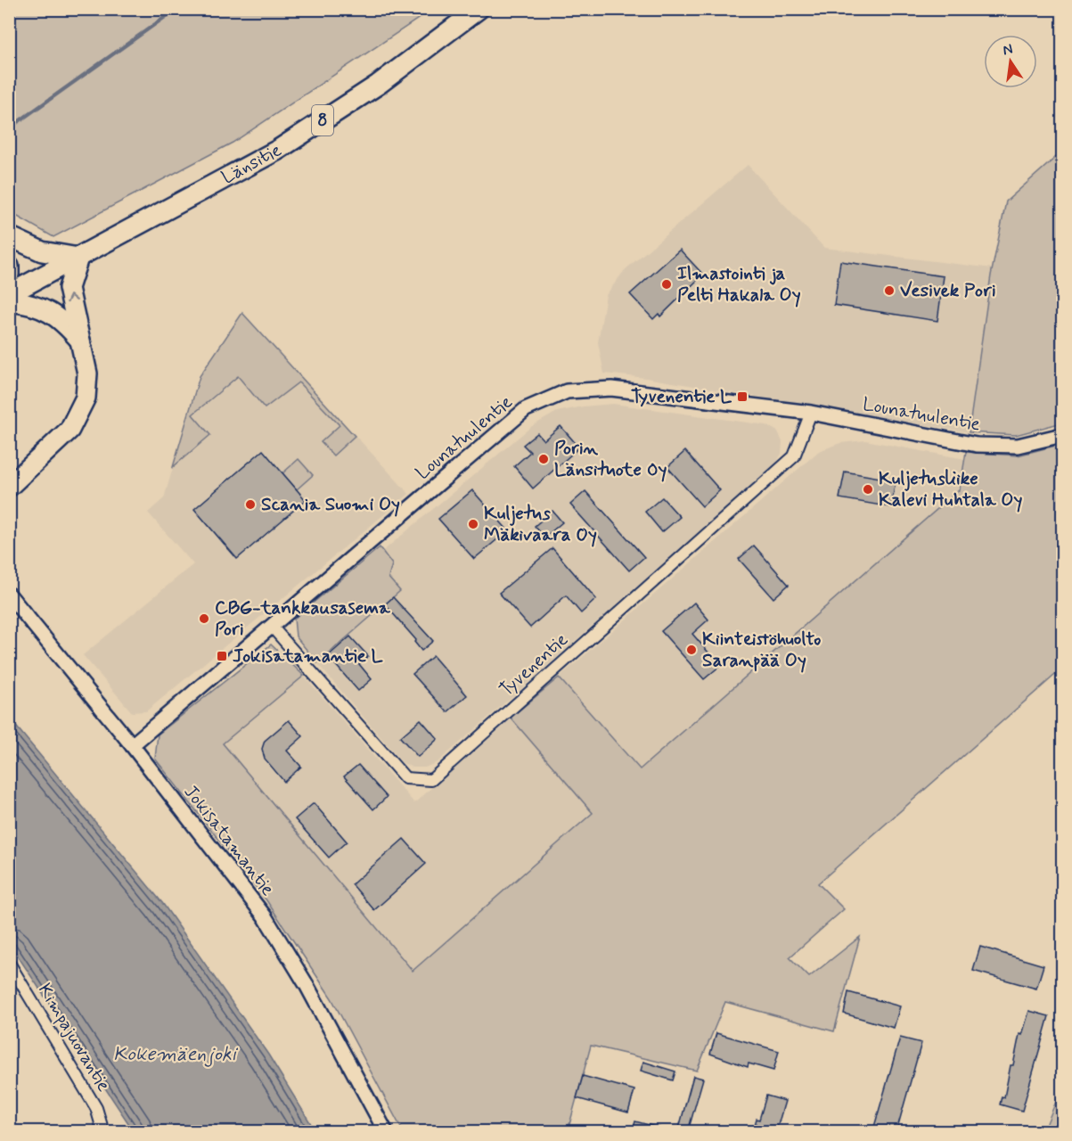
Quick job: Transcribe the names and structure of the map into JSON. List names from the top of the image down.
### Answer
{
  "streets": {
    "highway": ["8", "Länsitie"],
    "street": [
      "Lounatuulentie",
      "Tyvenentie",
      "Jokisatamantie",
      "Kimpajuovantie"
    ]
  },
  "crossings": [
    ["Lounatuulentie", "Tyvenentie"],
    ["Lounatuulentie", "Jokisatamantie"]
  ],
  "water": ["Kokemäenjoki"],
  "places": {
    "other": [
      "Ilmastointi ja Pelti Hakala Oy",
      "Vesivek Pori",
      "Porin Länsituote Oy",
      "Kuljetusliike Kalevi Huhtala Oy",
      "Scania Suomi Oy",
      "Kuljetus Mäkivaara Oy",
      "CBG-tankkausasema Pori",
      "Kiinteistöhuolto Saranpää Oy"
    ],
    "transit": ["Tyvenentie L", "Jokisatamantie L"]
  },
  "north": "top"
}
